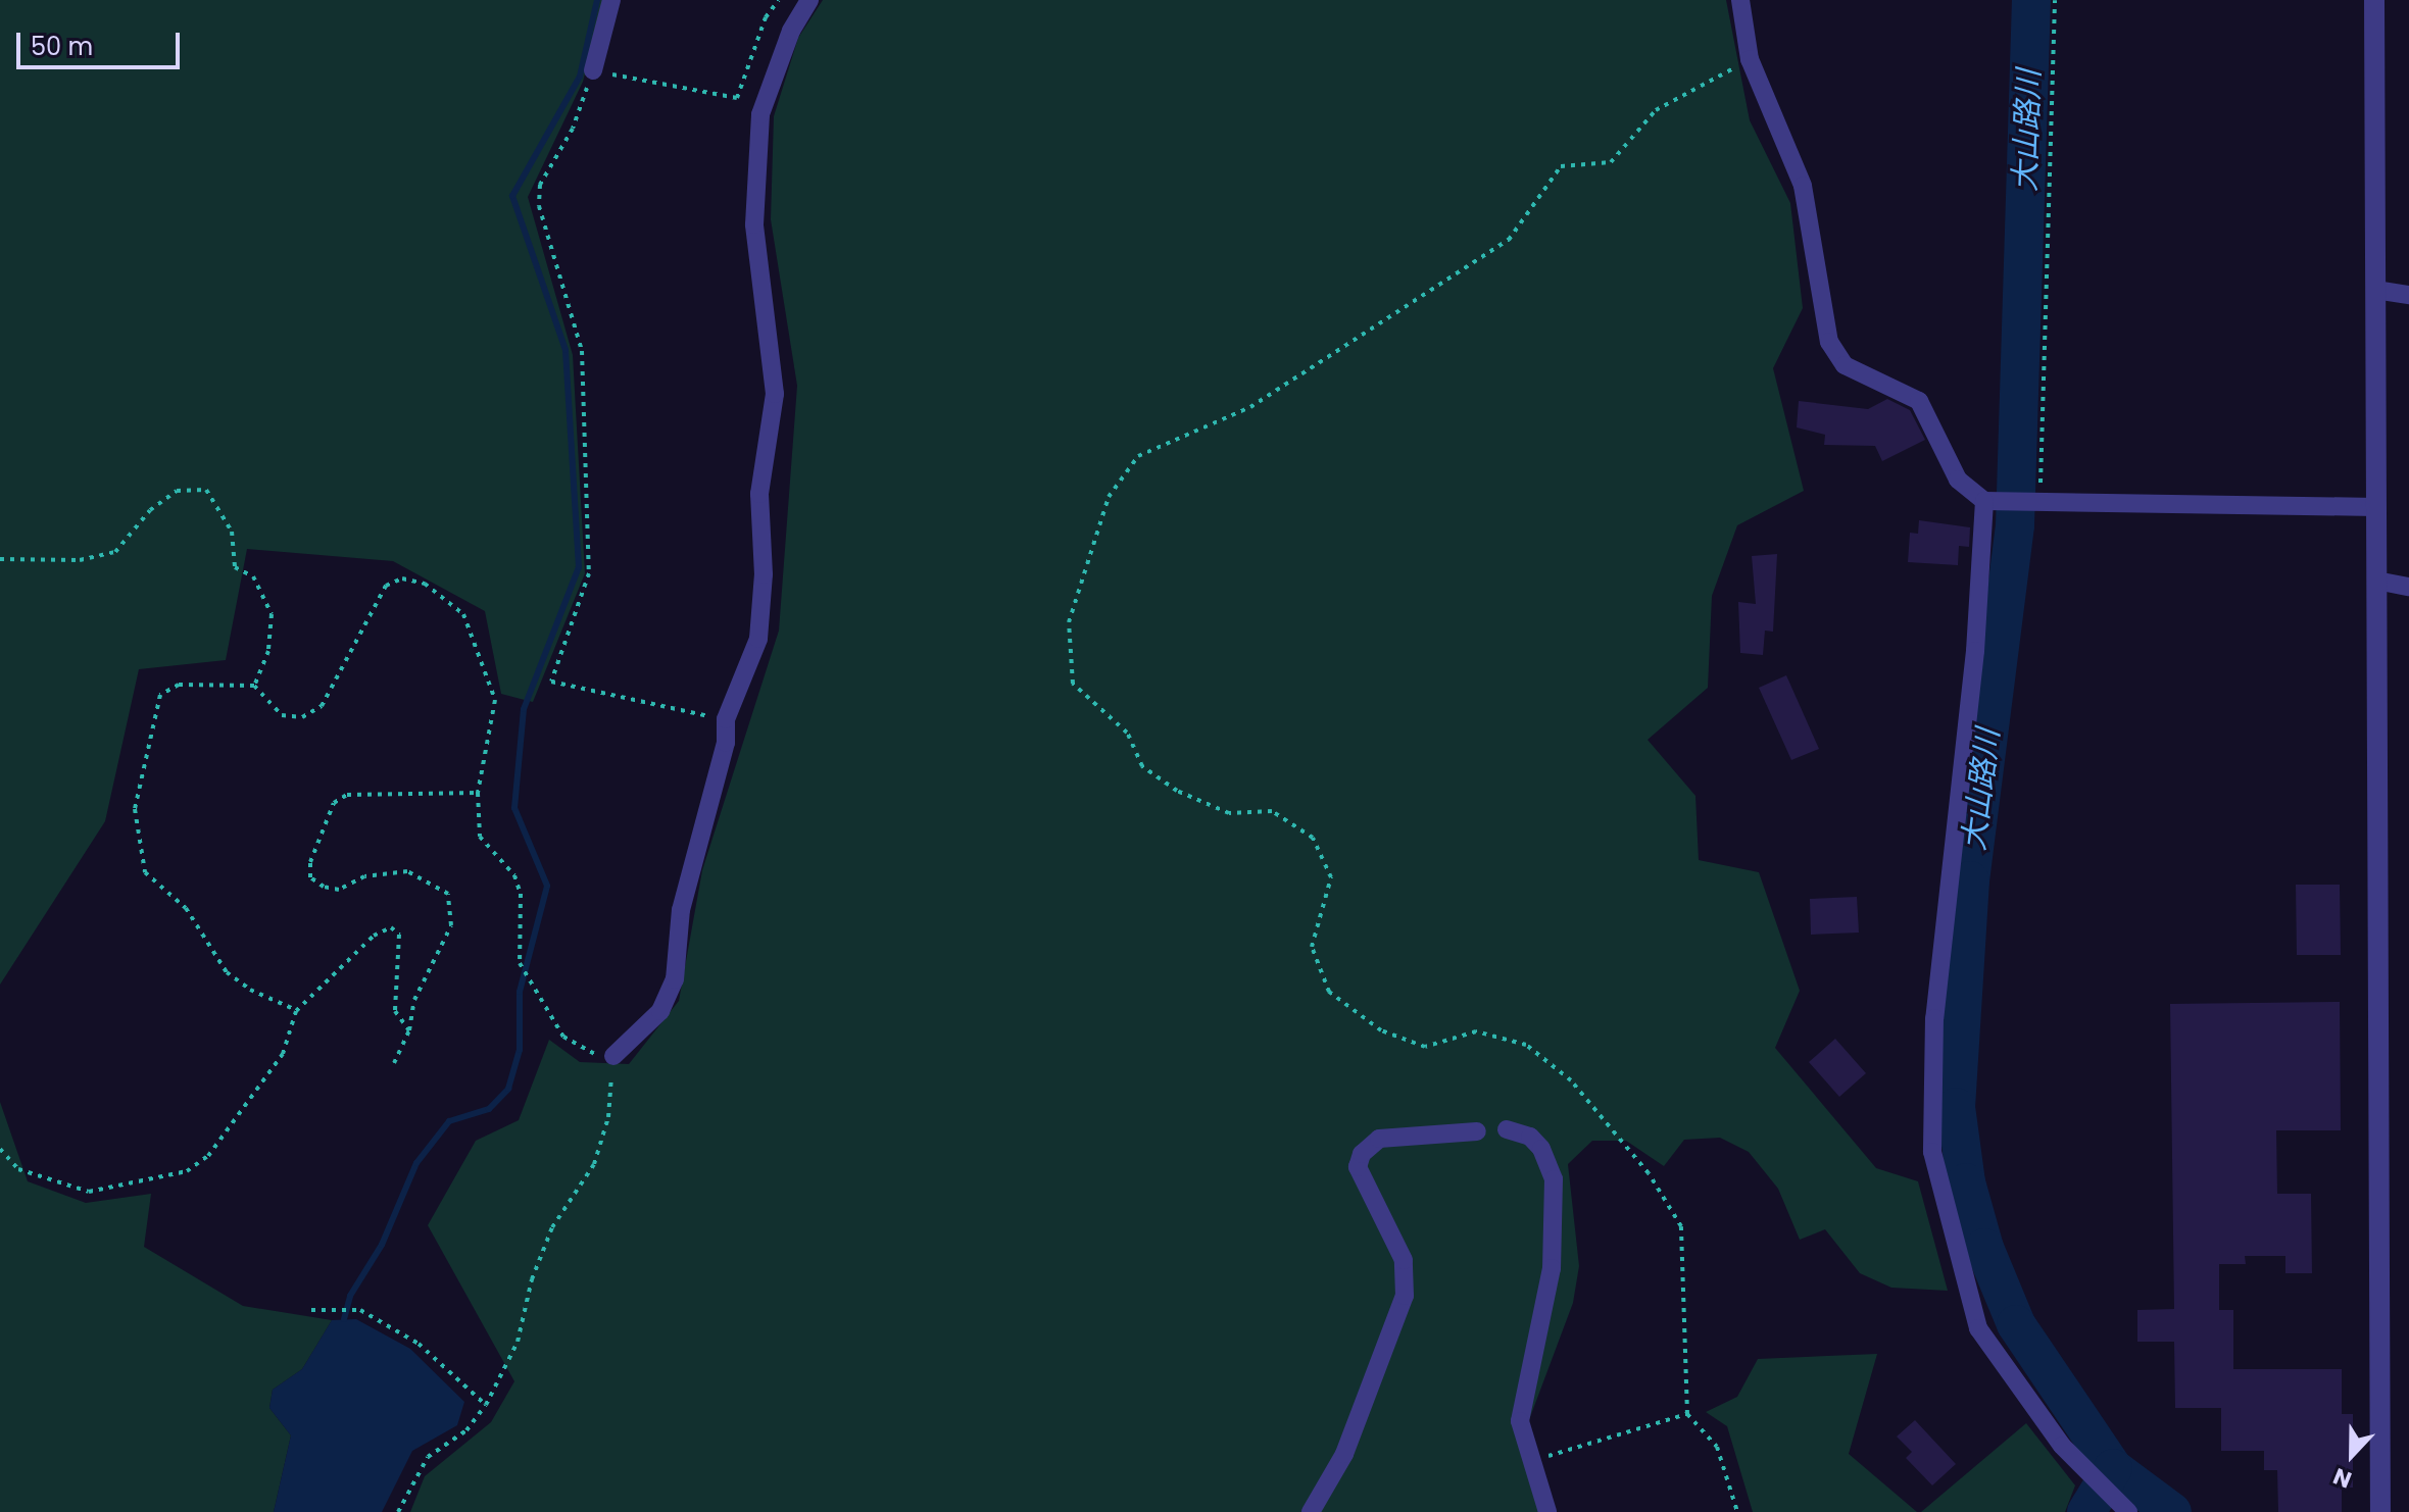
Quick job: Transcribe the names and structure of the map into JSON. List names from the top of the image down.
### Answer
{
  "water": ["大山路川"],
  "scale_bar": "50 m",
  "north": "bottom"
}
